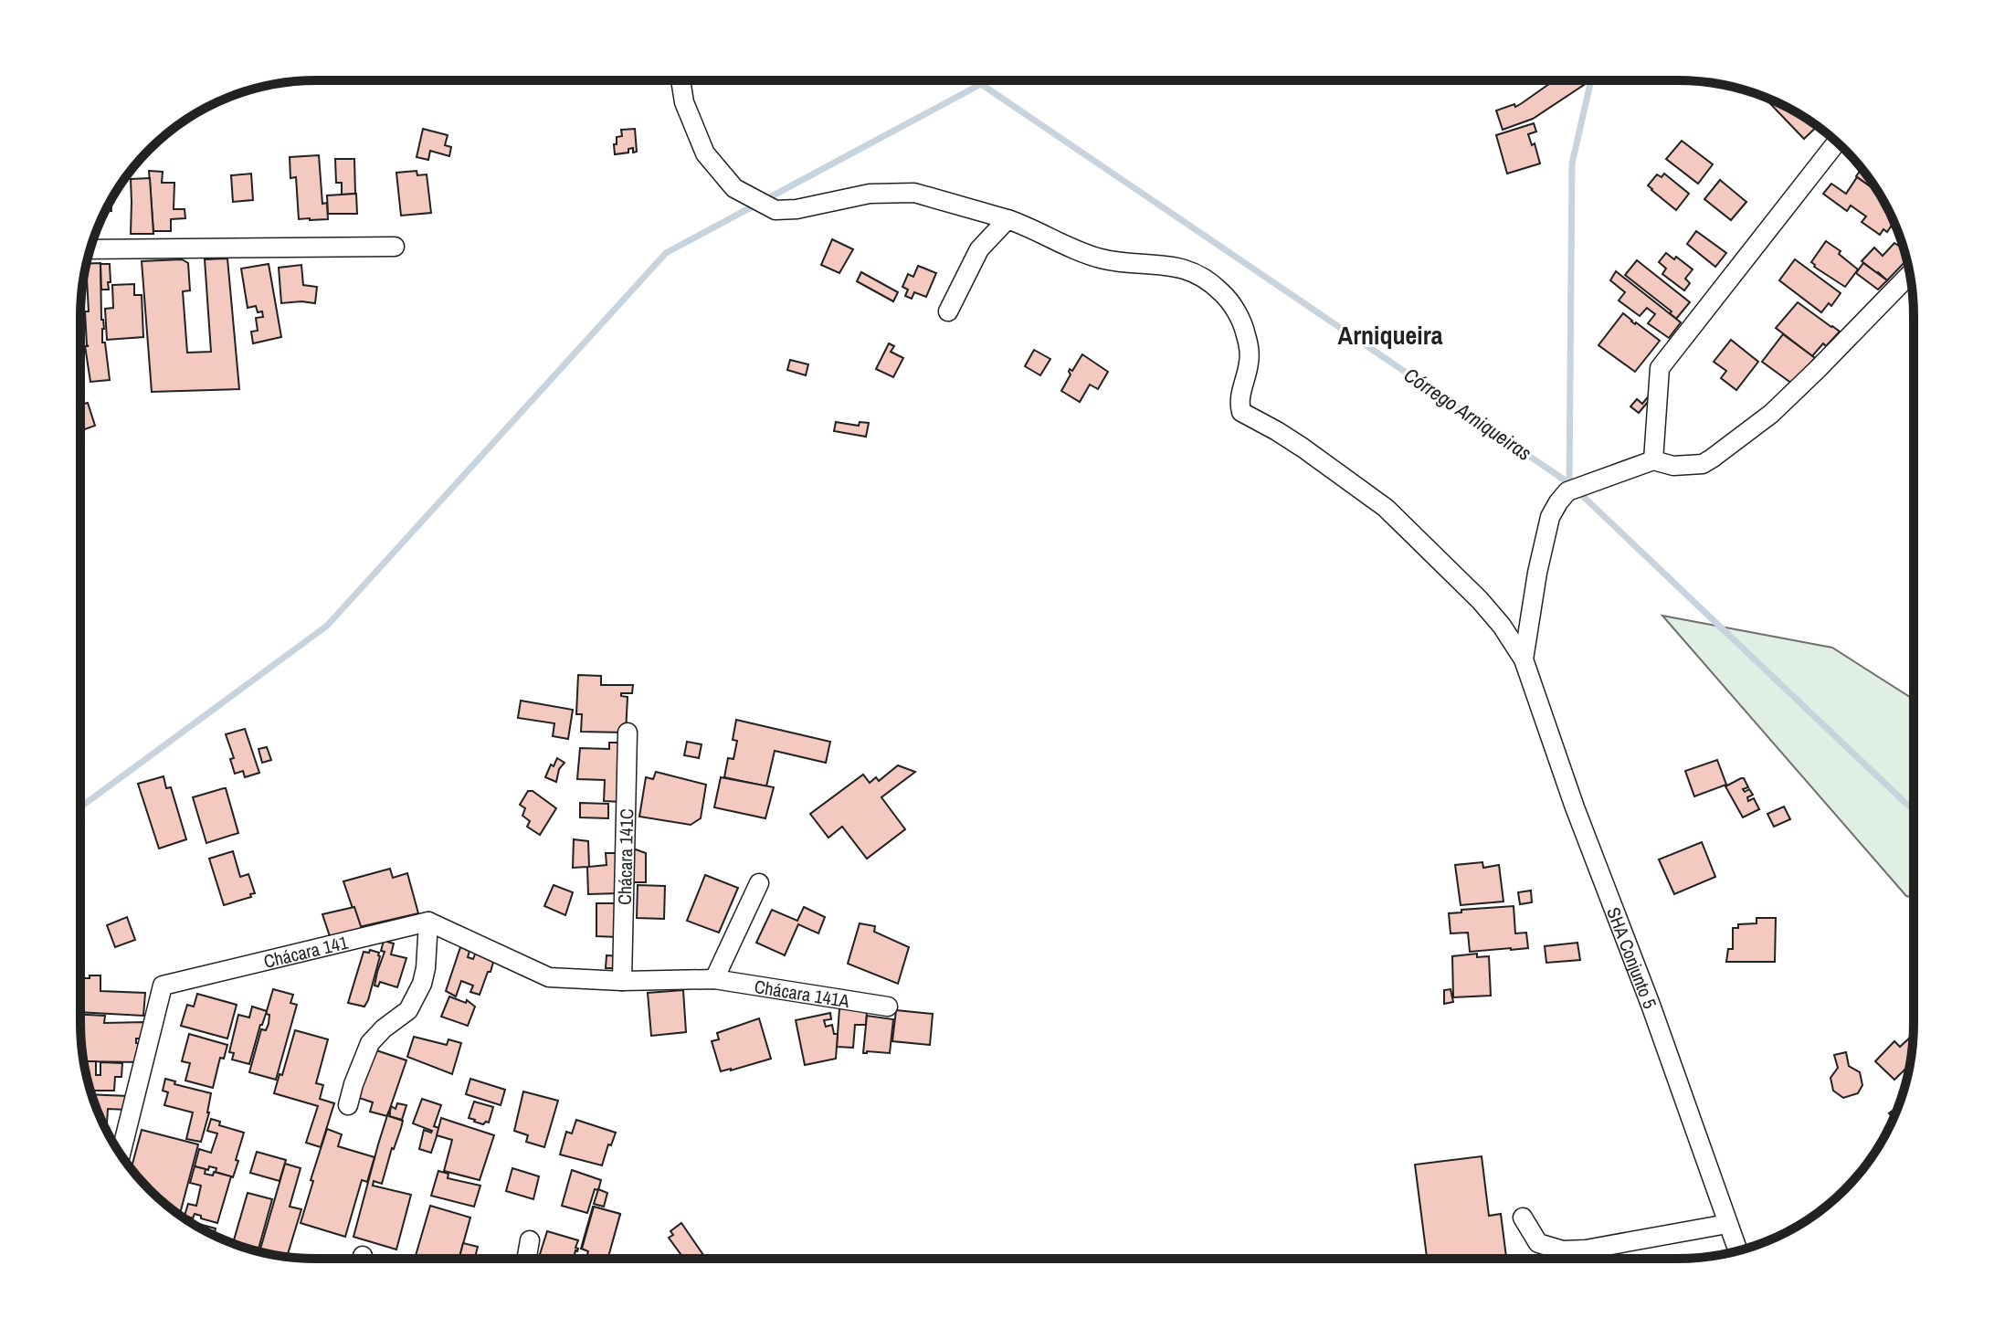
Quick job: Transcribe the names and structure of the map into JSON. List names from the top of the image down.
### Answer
{
  "streets": {
    "street": [
      "Chácara 141C",
      "Chácara 141",
      "SHA Conjunto 5",
      "Chácara 141A"
    ]
  },
  "crossings": [
    ["Chácara 141C", "Chácara 141A"]
  ],
  "districts": ["Arniqueira"],
  "water": ["Córrego Arniqueiras"]
}
